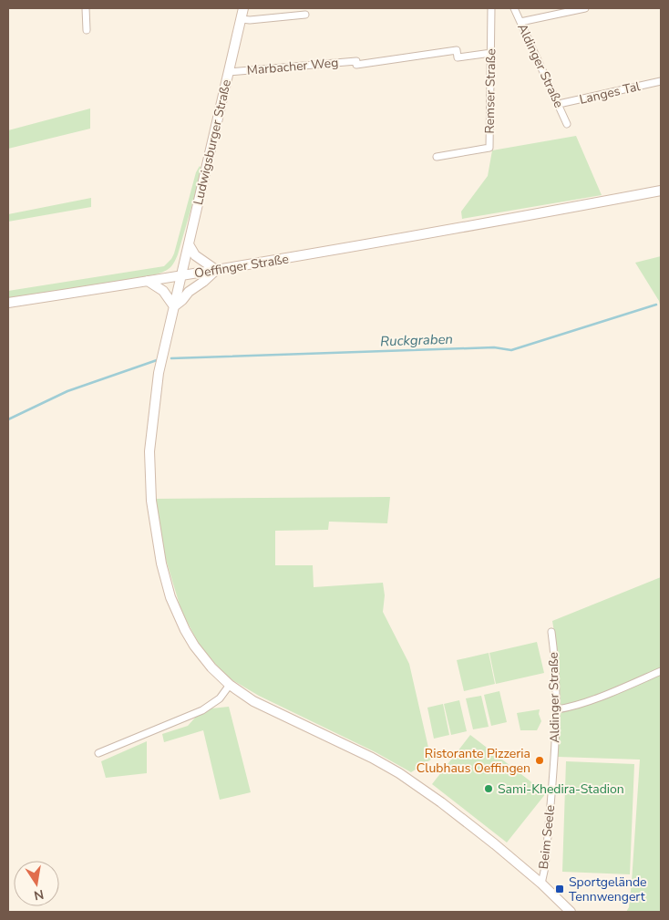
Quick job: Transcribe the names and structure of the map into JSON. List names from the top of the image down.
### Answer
{
  "streets": {
    "main road": ["Ludwigsburger Straße", "Oeffinger Straße"],
    "street": [
      "Aldinger Straße",
      "Marbacher Weg",
      "Remser Straße",
      "Langes Tal",
      "Beim Seele"
    ]
  },
  "crossings": [
    ["Aldinger Straße", "Langes Tal"],
    ["Aldinger Straße", "Beim Seele"],
    ["Marbacher Weg", "Remser Straße"],
    ["Marbacher Weg", "Ludwigsburger Straße"],
    ["Ludwigsburger Straße", "Oeffinger Straße"],
    ["Ludwigsburger Straße", "Beim Seele"]
  ],
  "water": ["Ruckgraben"],
  "places": {
    "other": ["Ristorante Pizzeria Clubhaus Oeffingen", "Sami-Khedira-Stadion"],
    "transit": ["Sportgelände Tennwengert"]
  },
  "north": "bottom"
}
